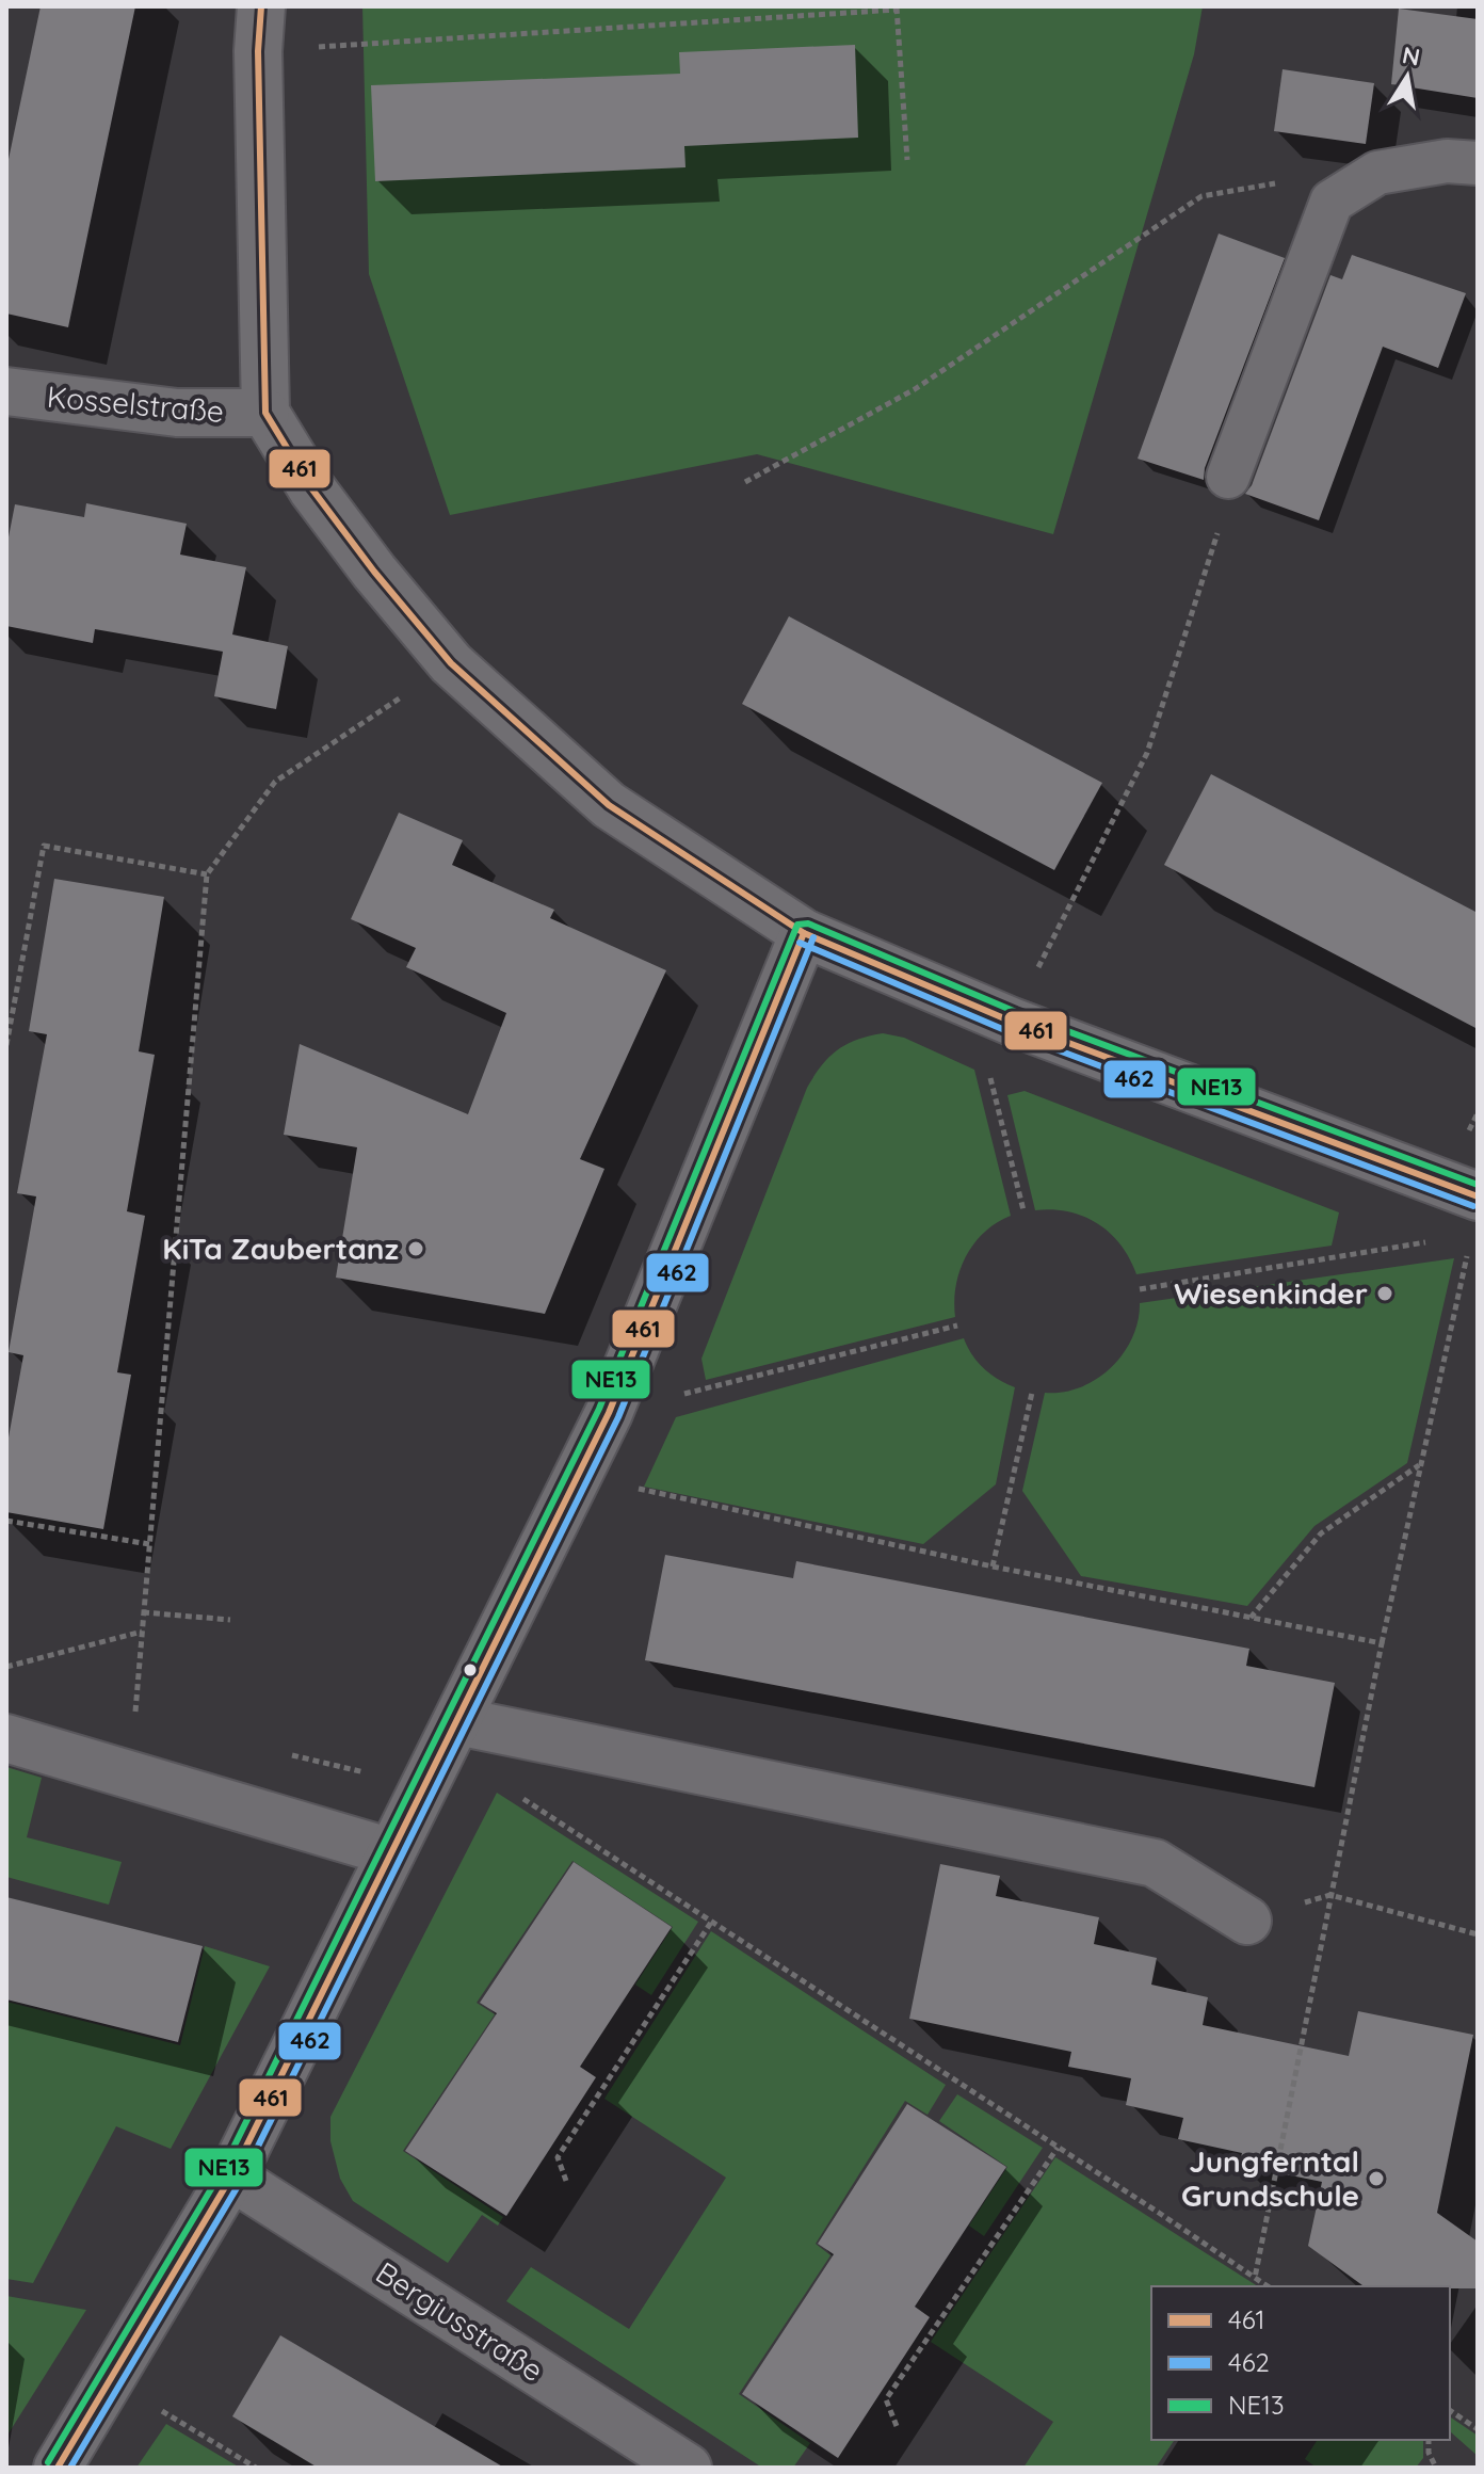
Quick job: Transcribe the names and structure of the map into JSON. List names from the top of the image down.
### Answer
{
  "streets": {
    "street": ["Kosselstraße", "Bergiusstraße"]
  },
  "places": ["KiTa Zaubertanz", "Wiesenkinder", "Jungferntal Grundschule"],
  "lines": ["transit line 461", "transit line NE13", "transit line 462"],
  "legend": ["461", "462", "NE13"],
  "north": "top"
}
